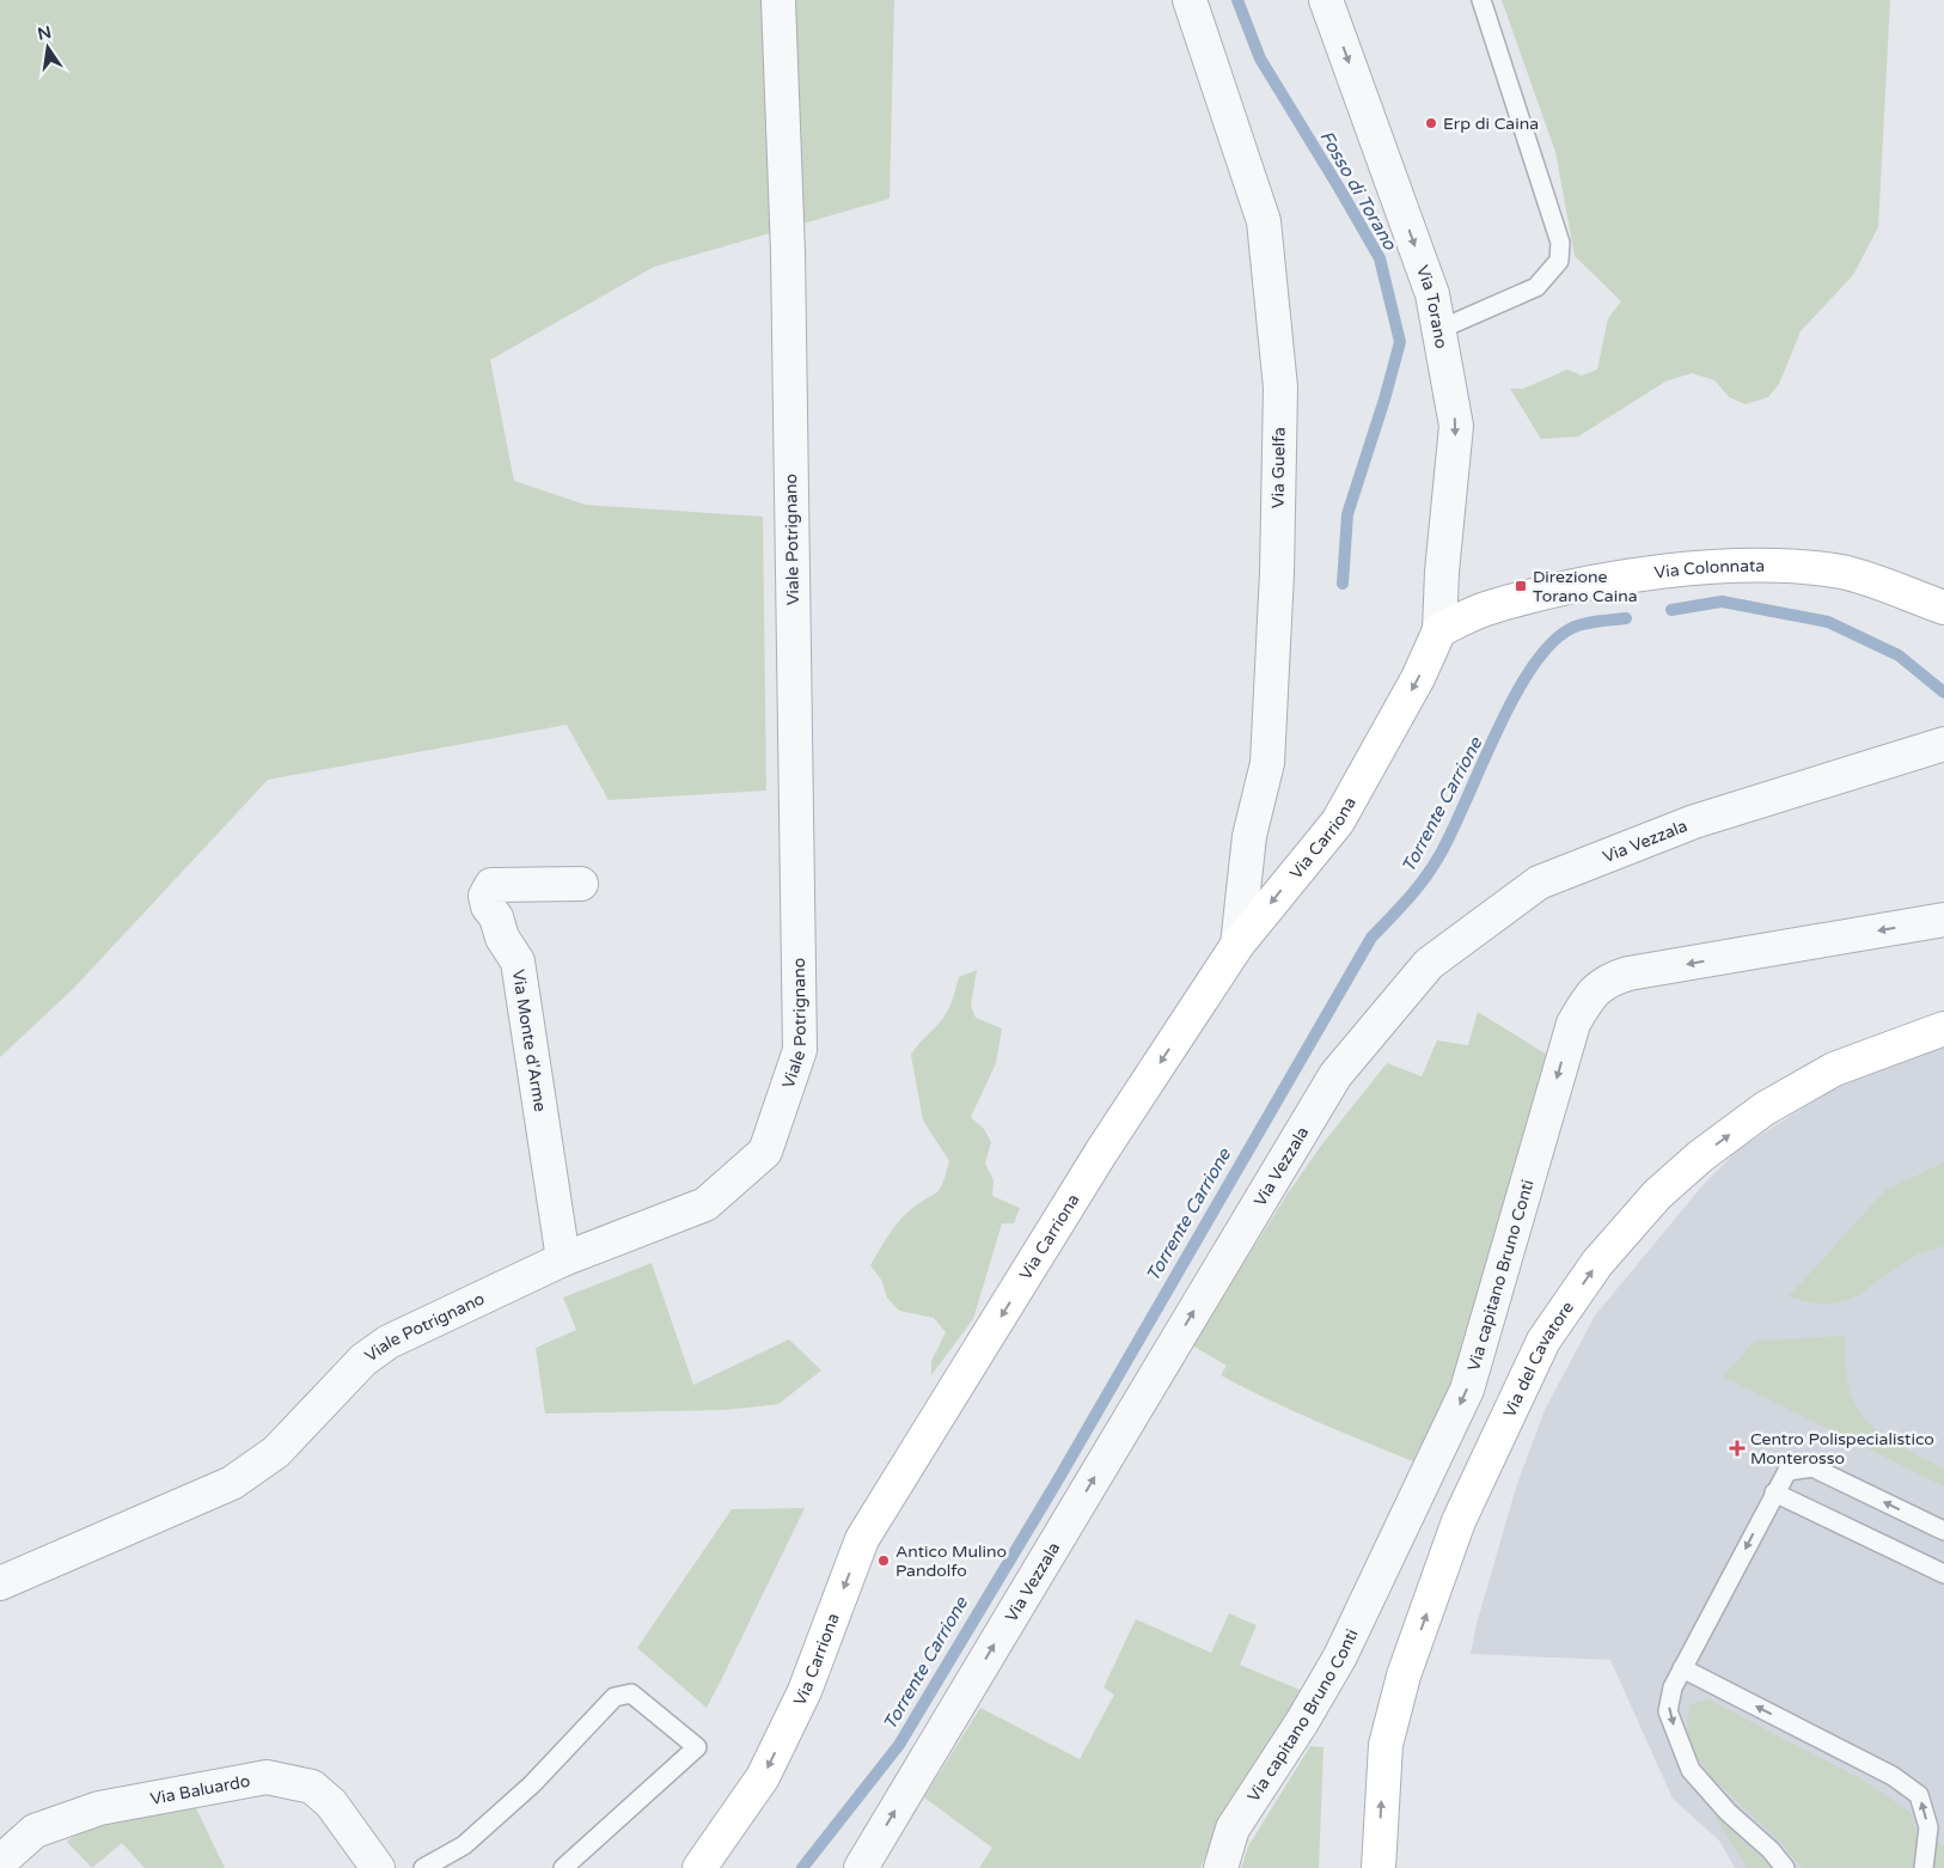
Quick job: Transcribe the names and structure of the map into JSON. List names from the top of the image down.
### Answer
{
  "streets": {
    "main road": ["Via Colonnata", "Via Carriona", "Via del Cavatore"],
    "street": [
      "Via Torano",
      "Via Guelfa",
      "Viale Potrignano",
      "Via Vezzala",
      "Via Monte d'Arme",
      "Via capitano Bruno Conti",
      "Via Baluardo"
    ]
  },
  "crossings": [
    ["Via Torano", "Via Colonnata"],
    ["Via Torano", "Via Carriona"],
    ["Via Guelfa", "Via Carriona"],
    ["Viale Potrignano", "Via Monte d'Arme"],
    ["Via Colonnata", "Via Carriona"]
  ],
  "one_way": [
    "Via Torano",
    "Via Carriona",
    "Via Vezzala",
    "Via capitano Bruno Conti",
    "Via del Cavatore"
  ],
  "water": ["Fosso di Torano", "Torrente Carrione"],
  "places": {
    "other": ["Erp di Caina", "Antico Mulino Pandolfo"],
    "transit": ["Direzione Torano Caina"],
    "health": ["Centro Polispecialistico Monterosso"]
  },
  "north": "top"
}
